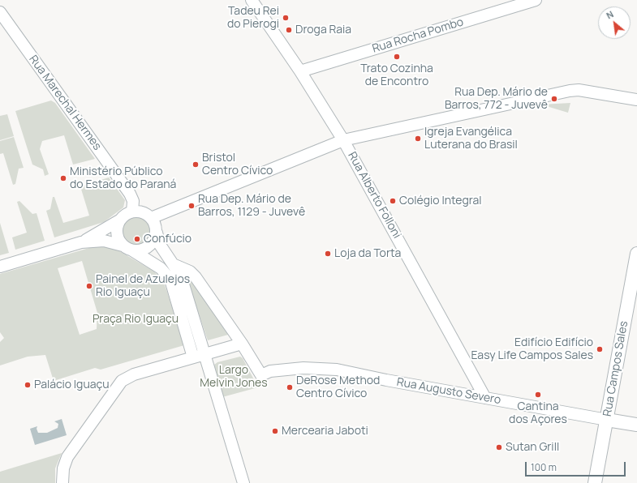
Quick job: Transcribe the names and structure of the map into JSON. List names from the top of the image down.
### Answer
{
  "streets": {
    "main road": [
      "Rua Rocha Pombo",
      "Rua Marechal Hermes",
      "Rua Alberto Folloni",
      "Rua Campos Sales",
      "Rua Augusto Severo"
    ]
  },
  "crossings": [
    ["Rua Rocha Pombo", "Rua Alberto Folloni"],
    ["Rua Alberto Folloni", "Rua Augusto Severo"],
    ["Rua Campos Sales", "Rua Augusto Severo"]
  ],
  "parks": ["Praça Rio Iguaçu", "Largo Melvin Jones"],
  "places": [
    "Tadeu Rei do Pierogi",
    "Droga Raia",
    "Trato Cozinha de Encontro",
    "Rua Dep. Mário de Barros, 772 - Juvevê",
    "Igreja Evangélica Luterana do Brasil",
    "Bristol Centro Cívico",
    "Ministério Público do Estado do Paraná",
    "Colégio Integral",
    "Rua Dep. Mário de Barros, 1129 - Juvevê",
    "Confúcio",
    "Loja da Torta",
    "Painel de Azulejos Rio Iguaçu",
    "Edifício Edifício Easy Life Campos Sales",
    "Palácio Iguaçu",
    "DeRose Method Centro Cívico",
    "Cantina dos Açores",
    "Mercearia Jaboti",
    "Sutan Grill"
  ],
  "scale_bar": "100 m",
  "north": "top left"
}
